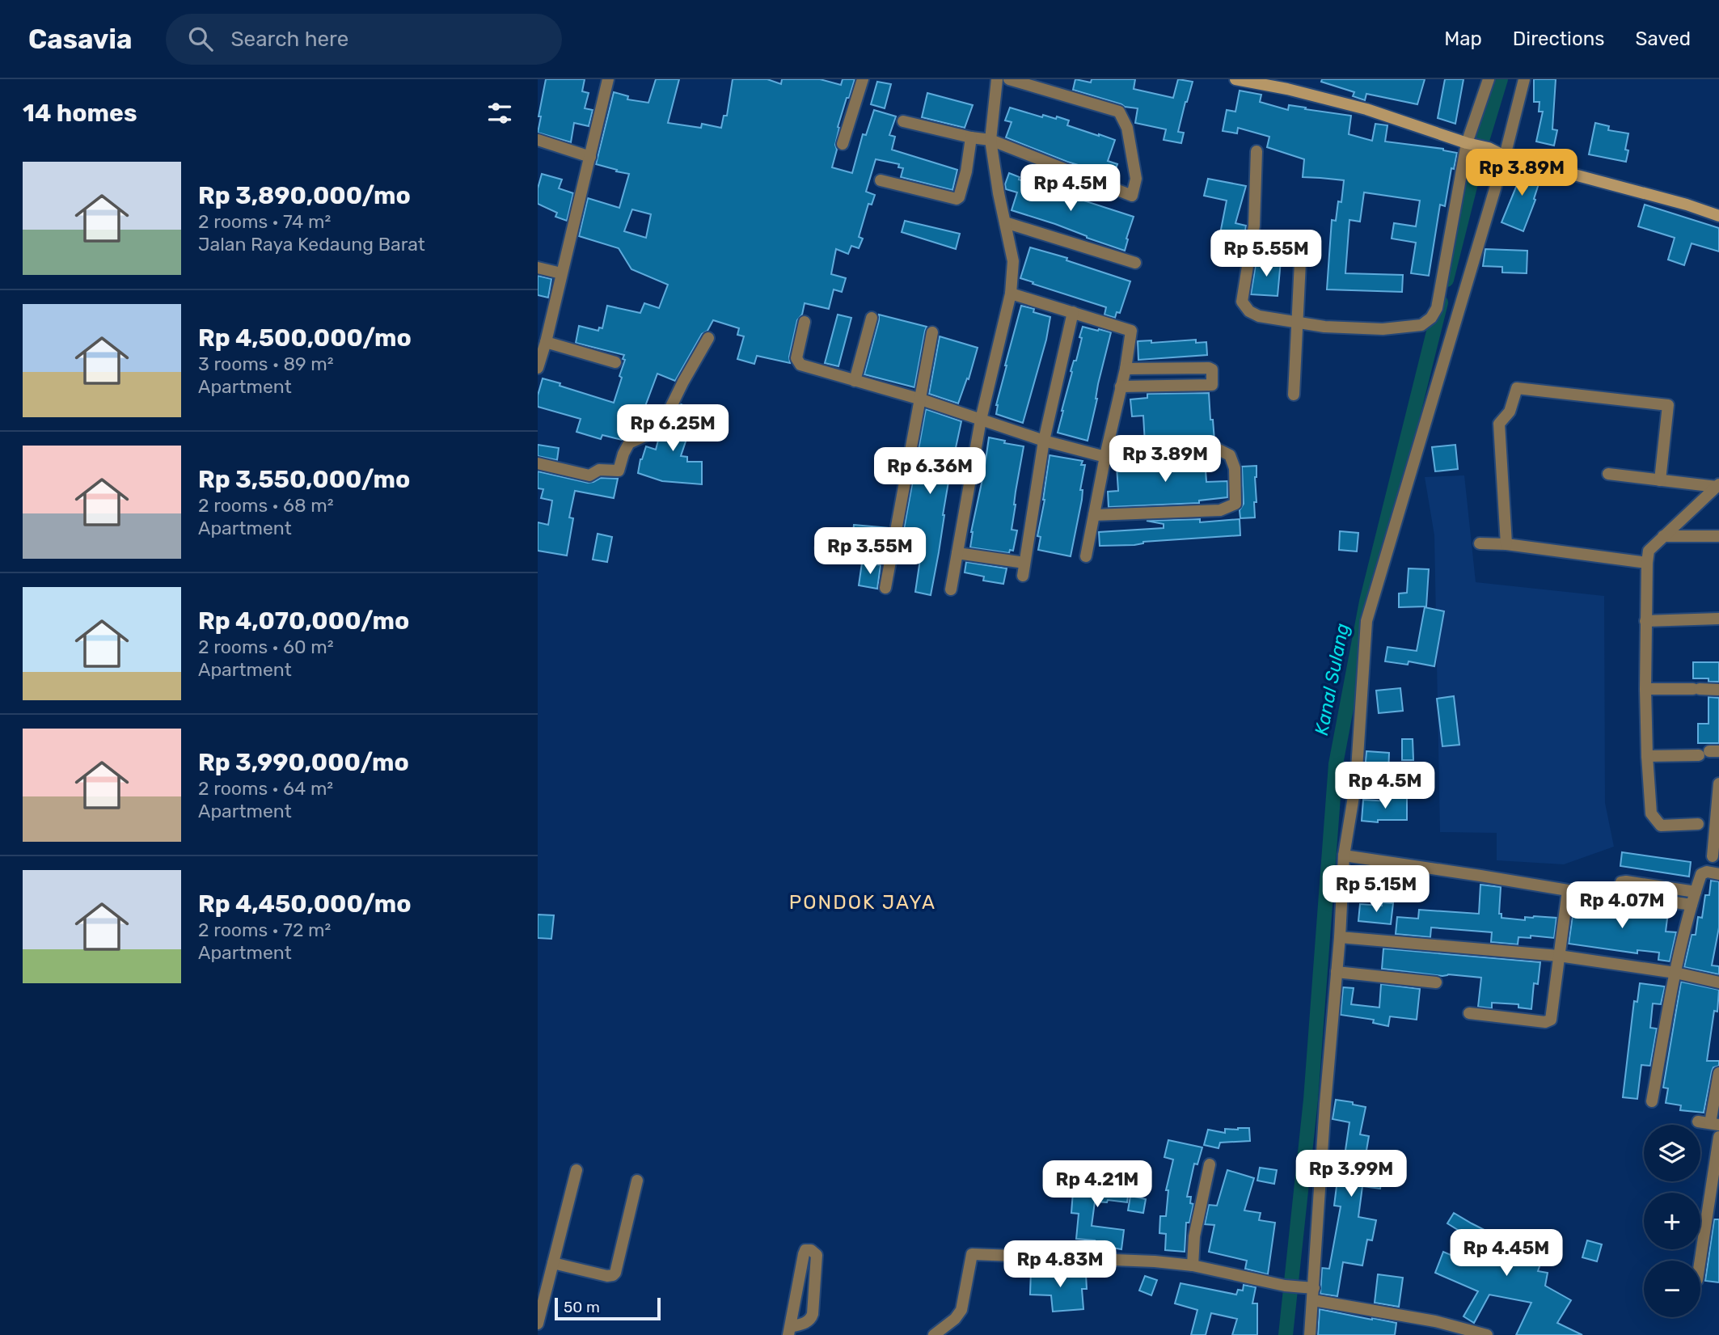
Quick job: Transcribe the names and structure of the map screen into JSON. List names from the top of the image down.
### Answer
{
  "districts": ["PONDOK JAYA"],
  "water": ["Kanal Sulang"],
  "scale_bar": "50 m",
  "page": {
    "header": "Casavia",
    "search": "Search here",
    "nav": ["Map", "Directions", "Saved"],
    "heading": "14 homes",
    "list": [
      {
        "name": "Rp 3,890,000/mo",
        "note": "2 rooms · 74 m² · Jalan Raya Kedaung Barat"
      },
      {
        "name": "Rp 4,500,000/mo",
        "note": "3 rooms · 89 m² · Apartment"
      },
      {
        "name": "Rp 3,550,000/mo",
        "note": "2 rooms · 68 m² · Apartment"
      },
      {
        "name": "Rp 4,070,000/mo",
        "note": "2 rooms · 60 m² · Apartment"
      },
      {
        "name": "Rp 3,990,000/mo",
        "note": "2 rooms · 64 m² · Apartment"
      },
      {
        "name": "Rp 4,450,000/mo",
        "note": "2 rooms · 72 m² · Apartment"
      }
    ],
    "price": [
      "Rp 3.89M",
      "Rp 4.5M",
      "Rp 5.55M",
      "Rp 6.25M",
      "Rp 3.89M",
      "Rp 6.36M",
      "Rp 3.55M",
      "Rp 4.5M",
      "Rp 5.15M",
      "Rp 4.07M",
      "Rp 3.99M",
      "Rp 4.21M",
      "Rp 4.45M",
      "Rp 4.83M"
    ],
    "map_buttons": ["+", "−"],
    "scale": "50 m"
  }
}
